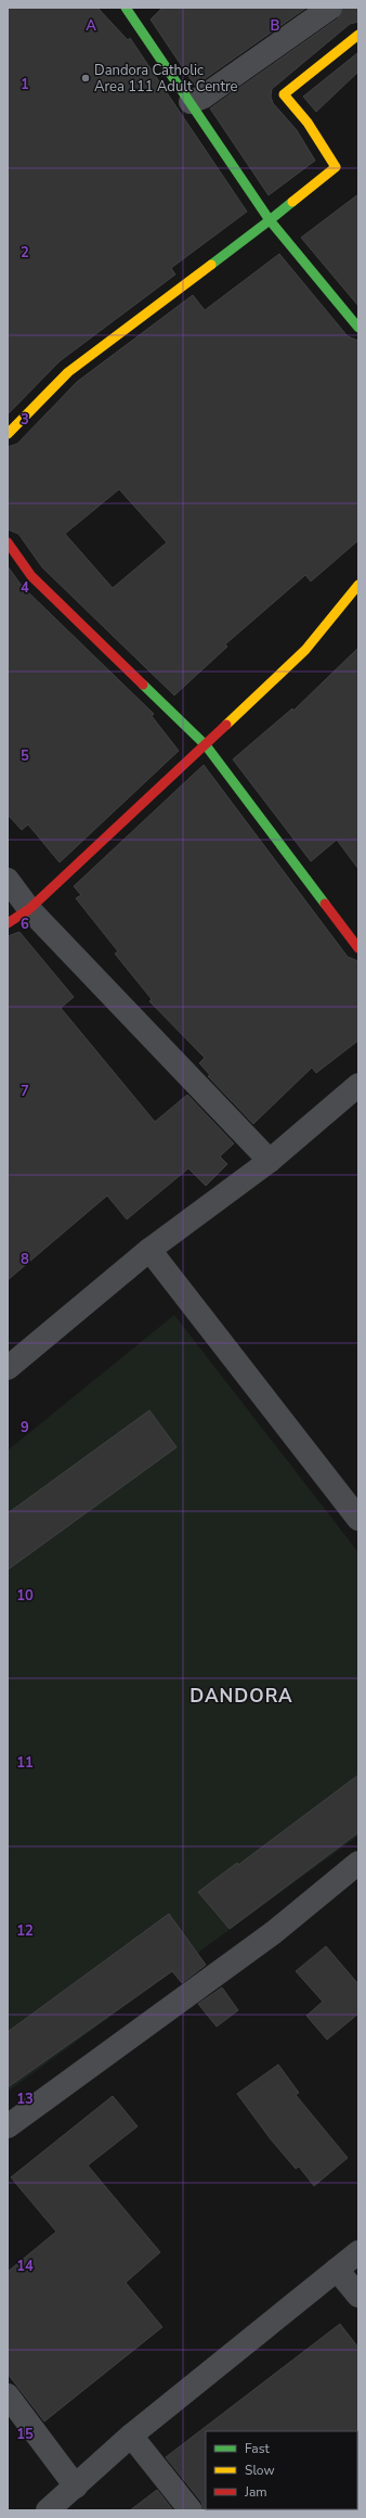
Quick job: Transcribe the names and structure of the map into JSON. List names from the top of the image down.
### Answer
{
  "districts": ["DANDORA"],
  "places": ["Dandora Catholic Area 111 Adult Centre"],
  "legend": ["Fast", "Slow", "Jam"],
  "grid": {
    "columns": ["A", "B"],
    "rows": [
      "1",
      "2",
      "3",
      "4",
      "5",
      "6",
      "7",
      "8",
      "9",
      "10",
      "11",
      "12",
      "13",
      "14",
      "15"
    ]
  }
}
